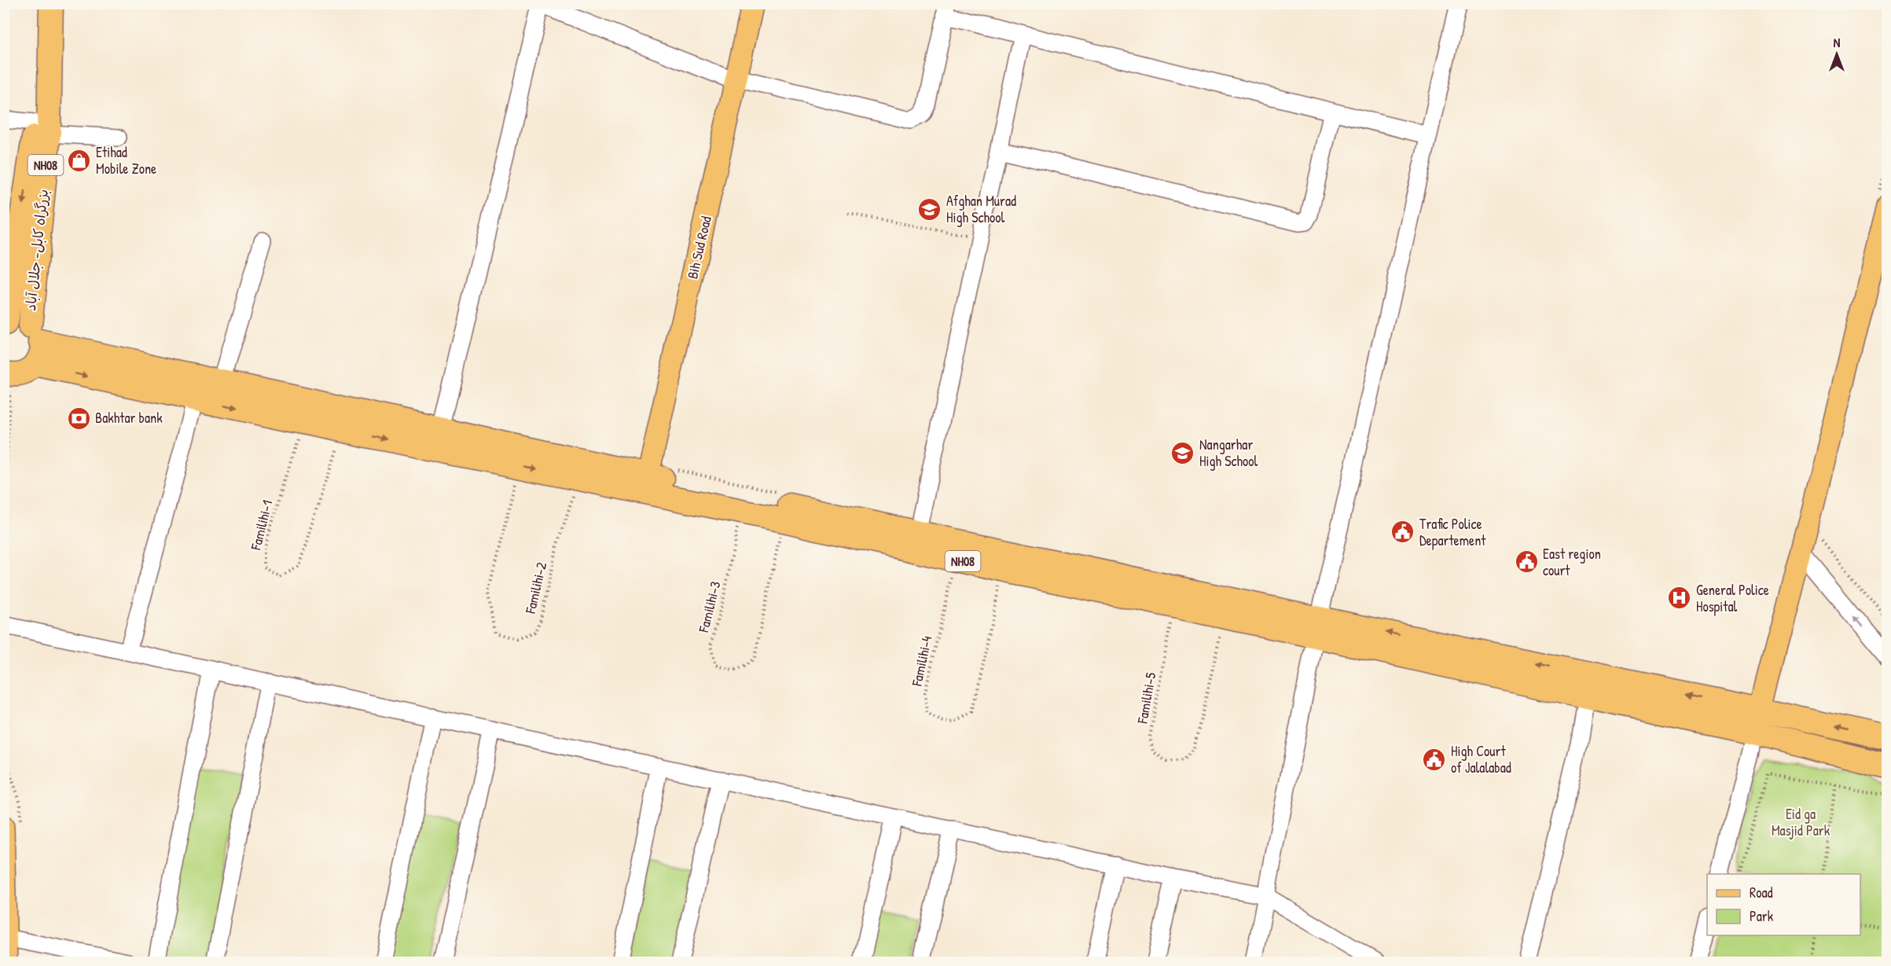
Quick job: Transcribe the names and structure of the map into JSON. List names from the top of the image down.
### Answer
{
  "streets": {
    "highway": ["NH08", "بزرگراه کابل- جلال آباد"],
    "main road": ["Bih Sud Road"],
    "path": [
      "Familihi-1",
      "Familihi-2",
      "Familihi-3",
      "Familihi-4",
      "Familihi-5"
    ]
  },
  "crossings": [
    ["NH08", "Bih Sud Road"],
    ["NH08", "بزرگراه کابل- جلال آباد"],
    ["NH08", "Familihi-1"],
    ["NH08", "Familihi-2"],
    ["NH08", "Familihi-3"],
    ["NH08", "Familihi-4"],
    ["NH08", "Familihi-5"]
  ],
  "parks": ["Eid ga Masjid Park"],
  "places": {
    "shop": ["Etihad Mobile Zone"],
    "school or university": ["Afghan Murad High School", "Nangarhar High School"],
    "bank": ["Bakhtar bank"],
    "public building": ["Trafic Police Departement", "East region court", "High Court of Jalalabad"],
    "hospital": ["General Police Hospital"]
  },
  "legend": ["Road", "Park"],
  "north": "top"
}
